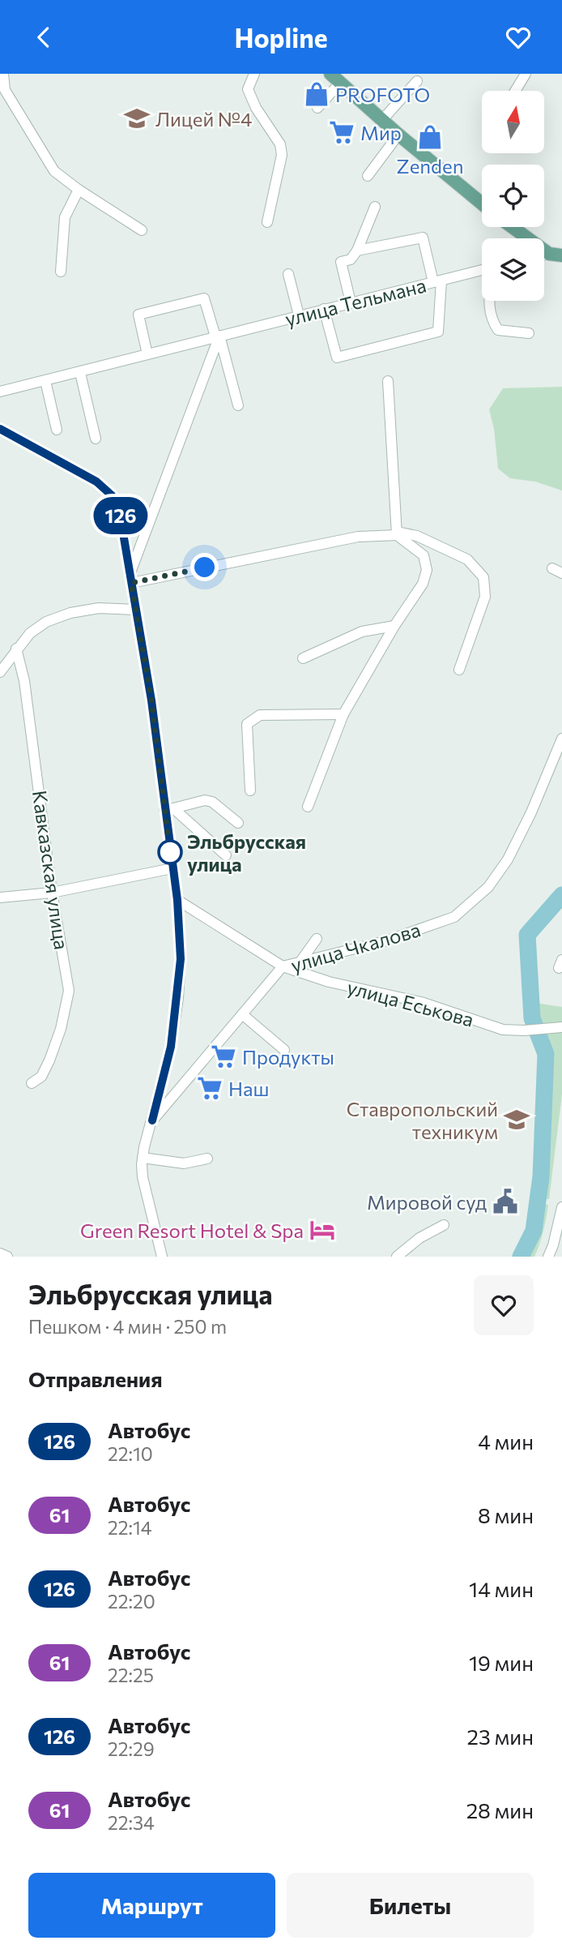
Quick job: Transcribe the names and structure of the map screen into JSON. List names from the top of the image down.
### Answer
{
  "streets": {
    "street": [
      "улица Тельмана",
      "Кавказская улица",
      "улица Чкалова",
      "улица Еськова"
    ]
  },
  "crossings": [
    ["улица Чкалова", "улица Еськова"]
  ],
  "places": {
    "shop": ["PROFOTO", "Zenden"],
    "school or university": ["Лицей №4", "Ставропольский техникум"],
    "supermarket": ["Мир", "Продукты", "Наш"],
    "other": ["Эльбрусская улица"],
    "public building": ["Мировой суд"],
    "hotel": ["Green Resort Hotel & Spa"]
  },
  "lines": ["bus line 126"],
  "north": "top",
  "page": {
    "header": "Hopline",
    "on_map": "126",
    "heading": [
      ["Эльбрусская улица", "Пешком · 4 мин · 250 m"],
      "Отправления"
    ],
    "list": [
      {
        "mark": "126",
        "name": "Автобус",
        "note": "22:10",
        "value": "4 мин"
      },
      {
        "mark": "61",
        "name": "Автобус",
        "note": "22:14",
        "value": "8 мин"
      },
      {
        "mark": "126",
        "name": "Автобус",
        "note": "22:20",
        "value": "14 мин"
      },
      {
        "mark": "61",
        "name": "Автобус",
        "note": "22:25",
        "value": "19 мин"
      },
      {
        "mark": "126",
        "name": "Автобус",
        "note": "22:29",
        "value": "23 мин"
      },
      {
        "mark": "61",
        "name": "Автобус",
        "note": "22:34",
        "value": "28 мин"
      }
    ],
    "buttons": ["Маршрут", "Билеты"]
  }
}
